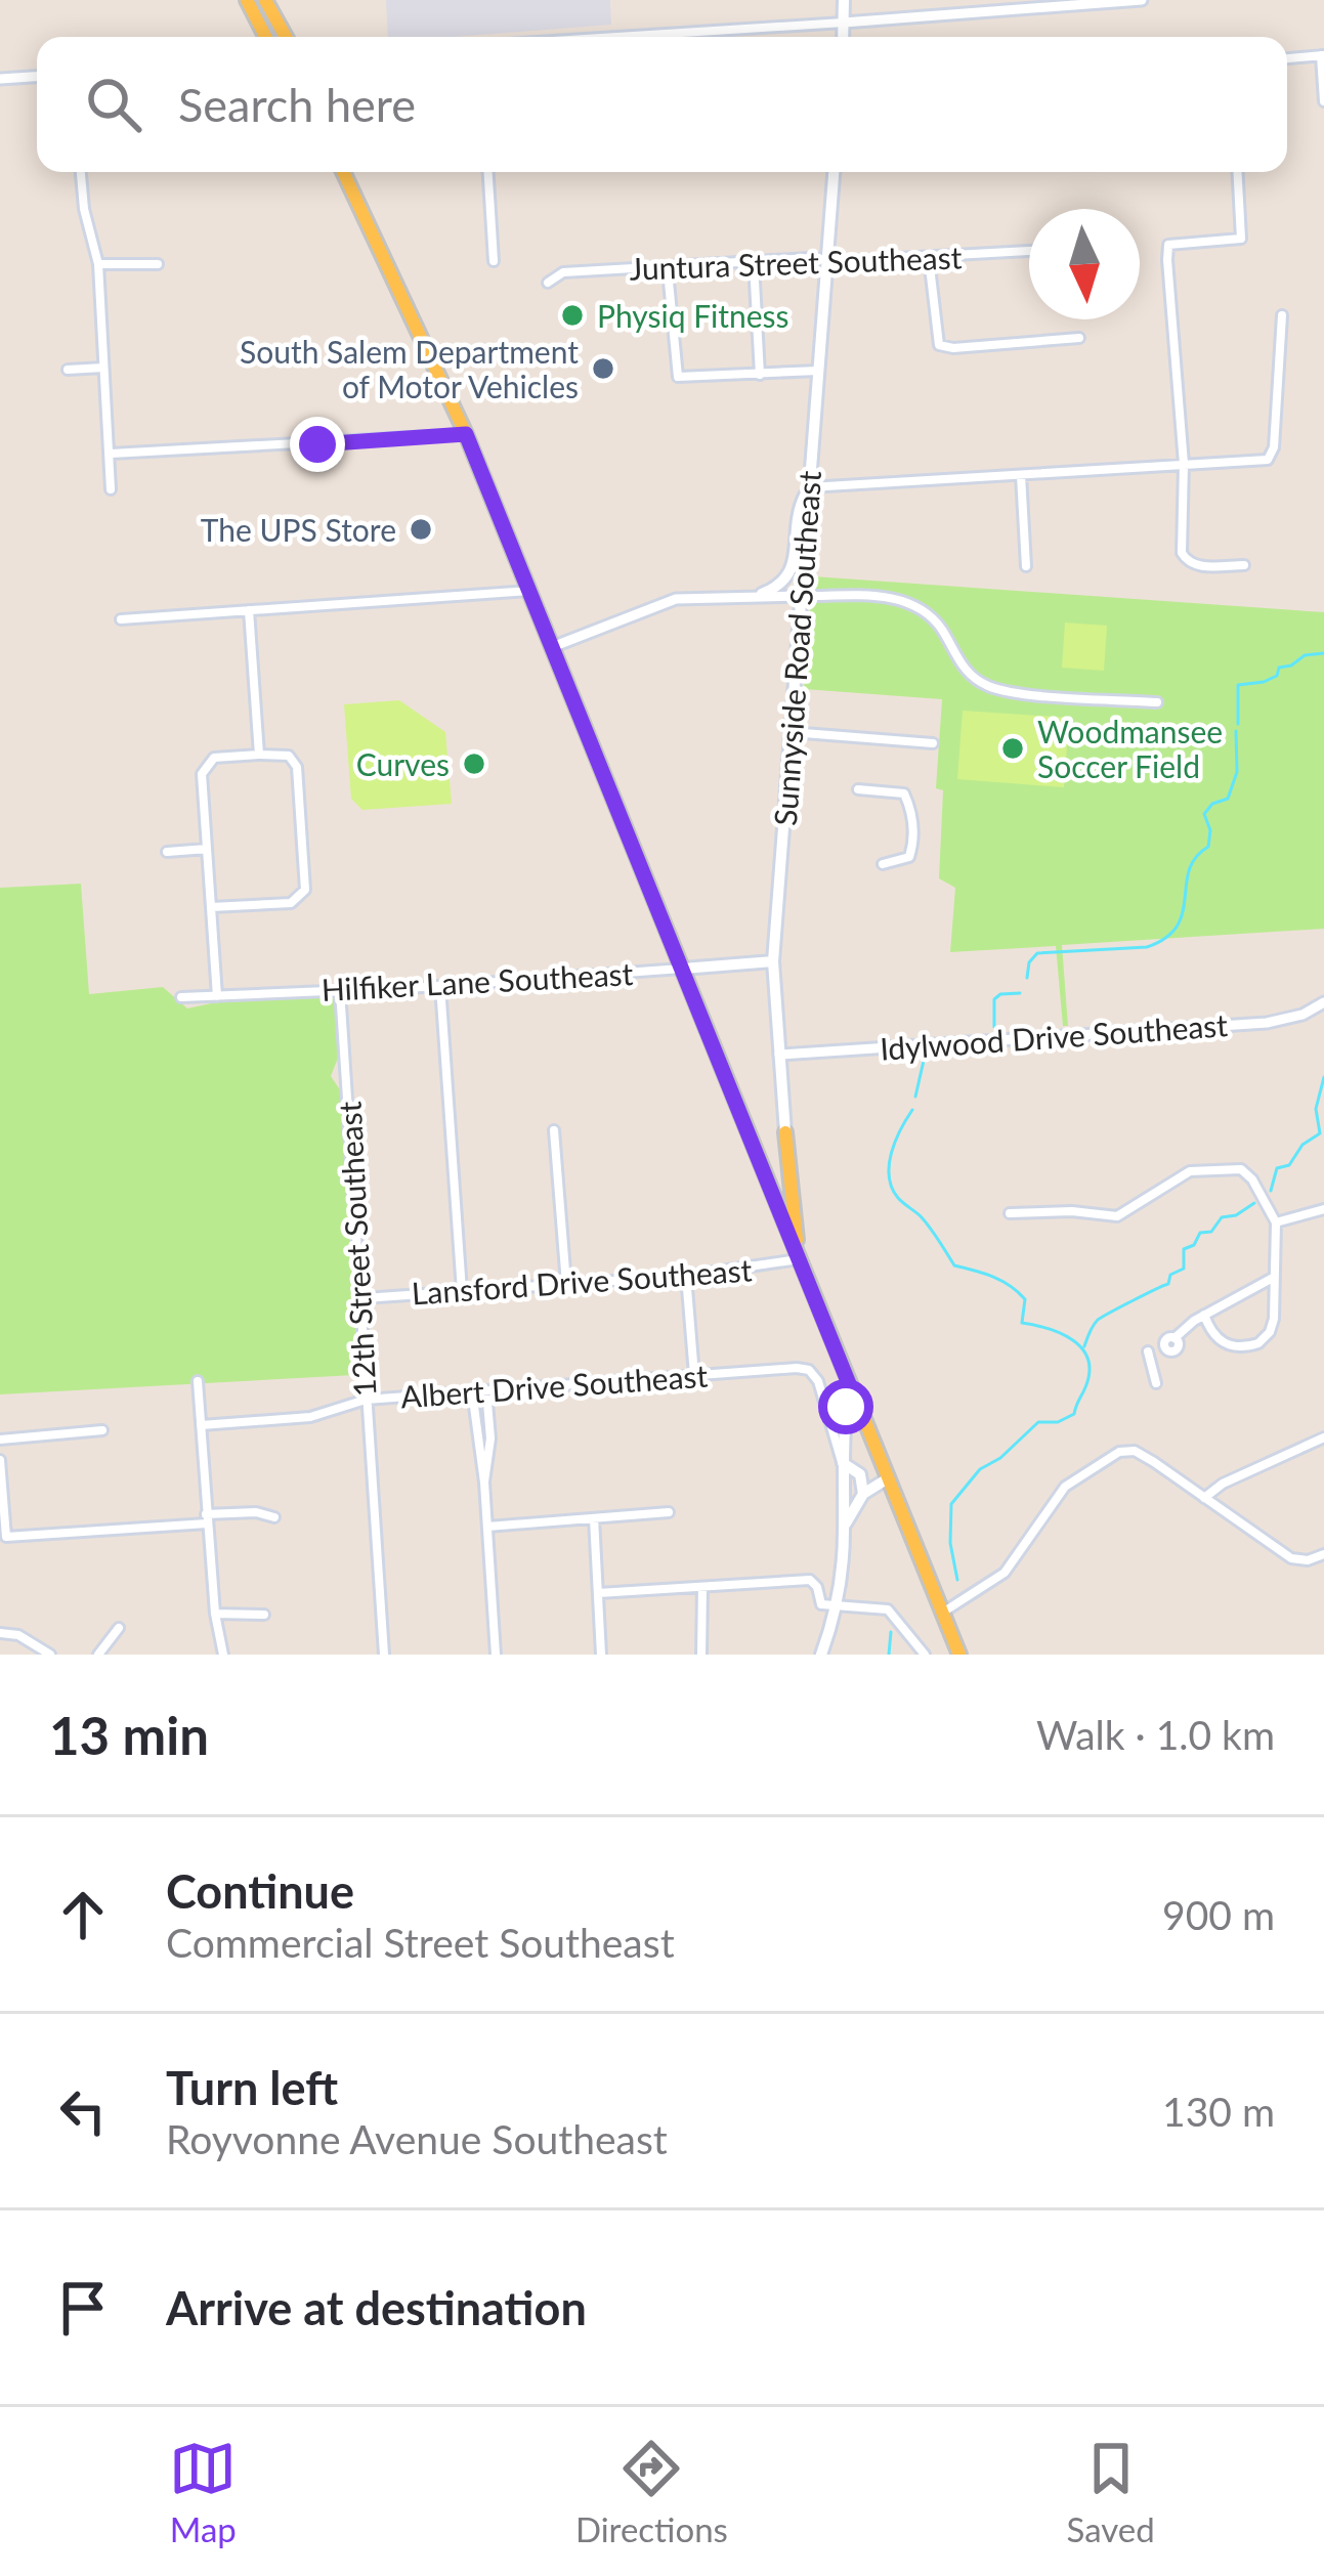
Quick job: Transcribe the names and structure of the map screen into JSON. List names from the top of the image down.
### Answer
{
  "streets": {
    "main road": ["Sunnyside Road Southeast", "Hilfiker Lane Southeast"],
    "street": [
      "Juntura Street Southeast",
      "Idylwood Drive Southeast",
      "12th Street Southeast",
      "Lansford Drive Southeast",
      "Albert Drive Southeast"
    ]
  },
  "crossings": [
    ["Juntura Street Southeast", "Sunnyside Road Southeast"],
    ["Sunnyside Road Southeast", "Hilfiker Lane Southeast"],
    ["Sunnyside Road Southeast", "Idylwood Drive Southeast"],
    ["Hilfiker Lane Southeast", "12th Street Southeast"],
    ["12th Street Southeast", "Lansford Drive Southeast"],
    ["12th Street Southeast", "Albert Drive Southeast"]
  ],
  "places": [
    "Physiq Fitness",
    "South Salem Department of Motor Vehicles",
    "The UPS Store",
    "Woodmansee Soccer Field",
    "Curves"
  ],
  "north": "bottom",
  "page": {
    "search": "Search here",
    "heading": ["13 min", "Walk · 1.0 km"],
    "list": [
      ["Continue", "Commercial Street Southeast", "900 m"],
      ["Turn left", "Royvonne Avenue Southeast", "130 m"],
      "Arrive at destination"
    ],
    "nav": ["Map", "Directions", "Saved"]
  }
}
